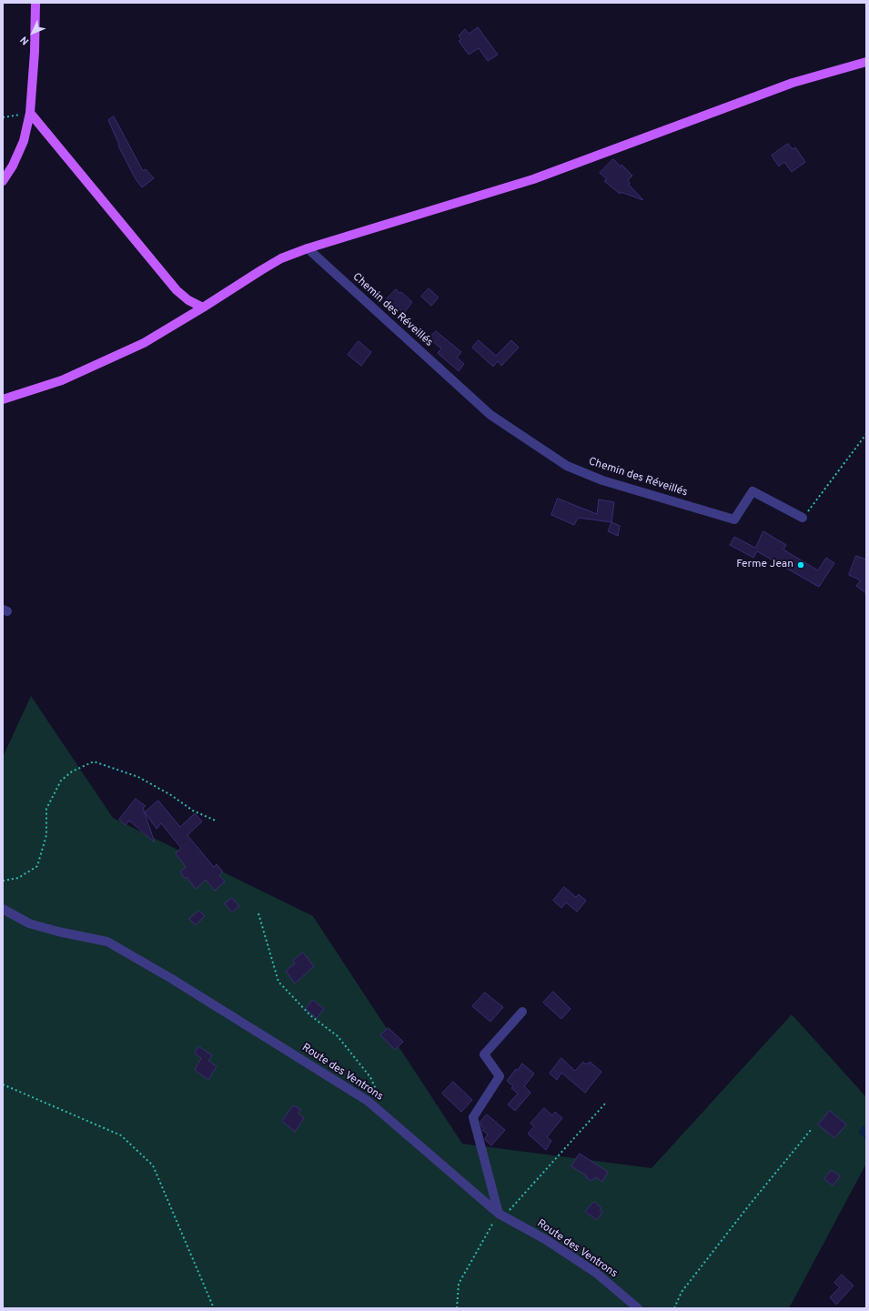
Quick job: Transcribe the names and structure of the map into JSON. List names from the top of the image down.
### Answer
{
  "streets": {
    "street": ["Chemin des Réveillés", "Route des Ventrons"]
  },
  "places": ["Ferme Jean"],
  "north": "bottom left"
}
